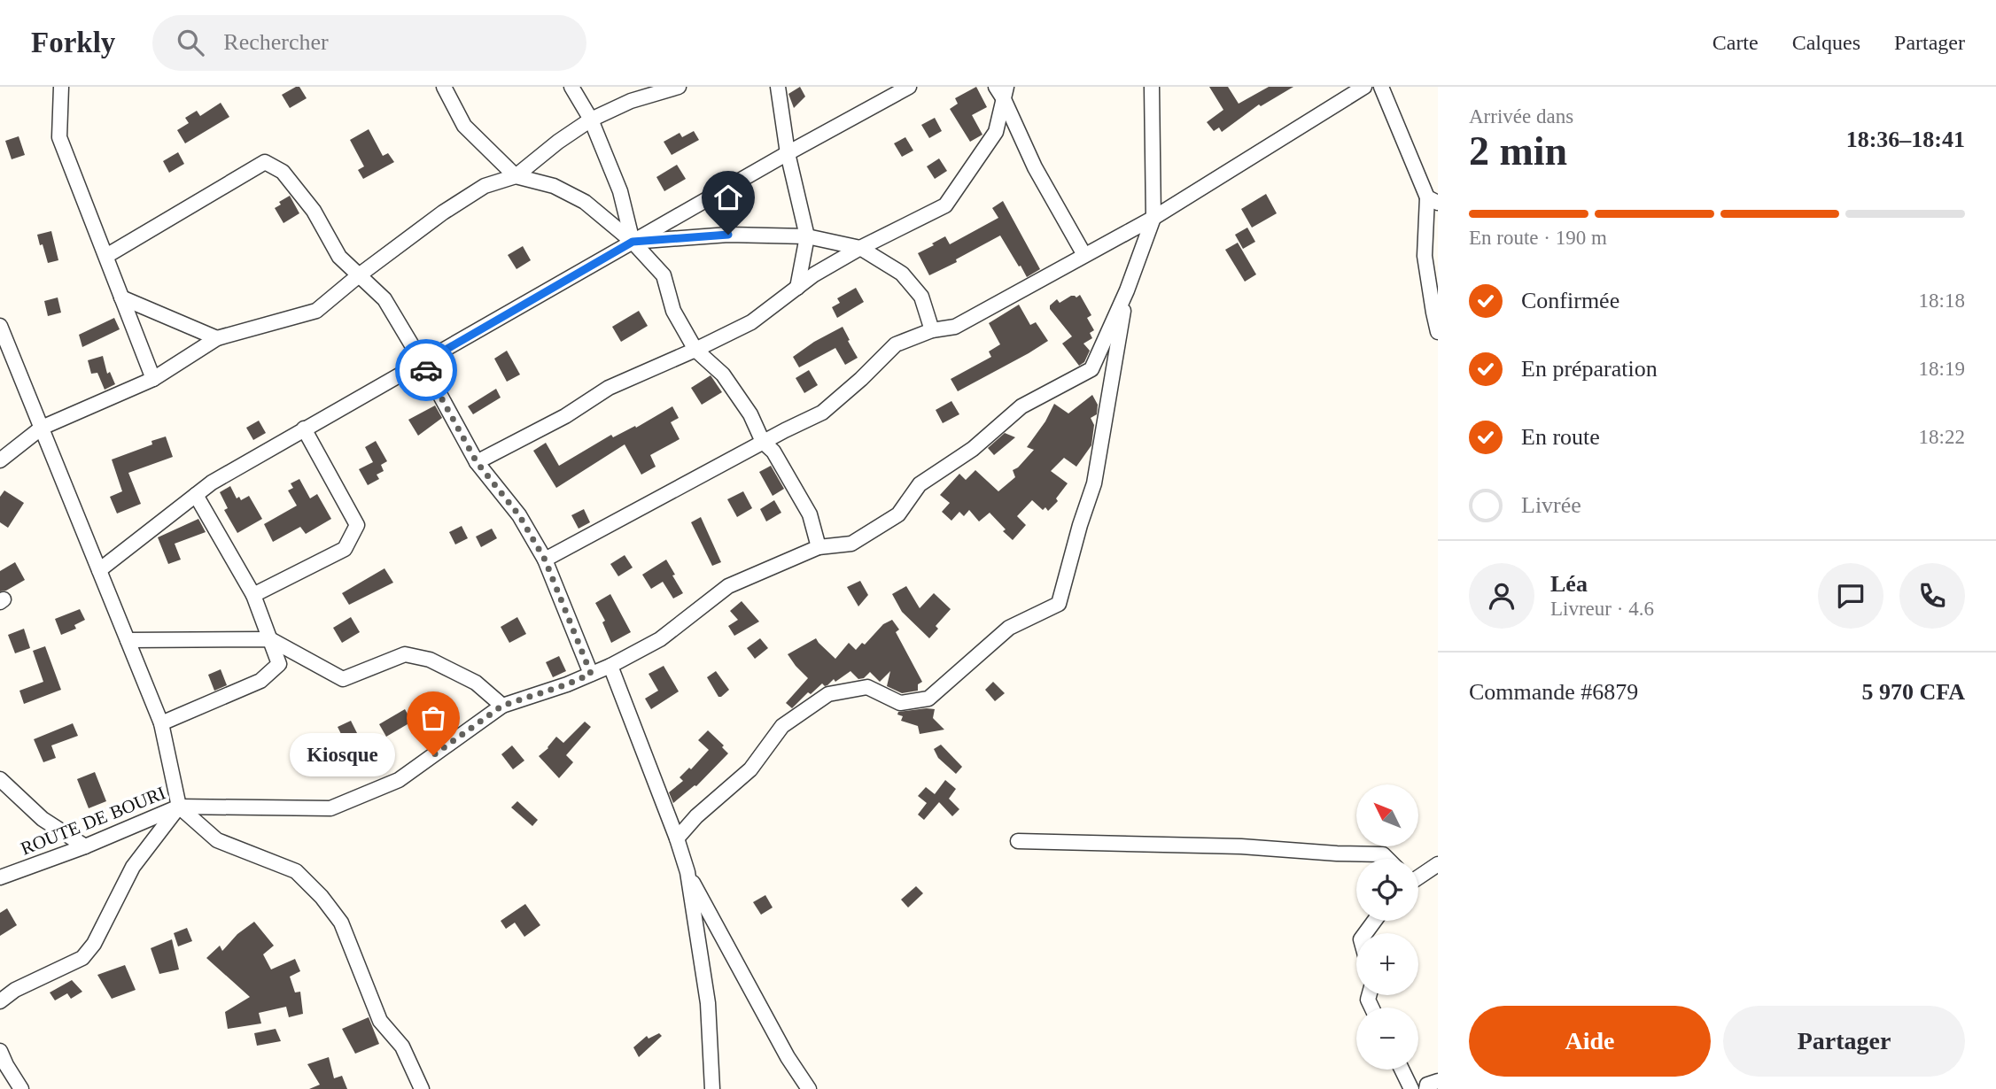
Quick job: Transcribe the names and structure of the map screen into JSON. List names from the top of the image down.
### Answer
{
  "streets": {
    "street": ["ROUTE DE BOURI"]
  },
  "places": ["Kiosque"],
  "north": "top left",
  "page": {
    "header": "Forkly",
    "search": "Rechercher",
    "nav": ["Carte", "Calques", "Partager"],
    "heading": ["2 min", "Arrivée dans", "18:36–18:41"],
    "panel": [
      "Léa",
      "Livreur · 4.6",
      "Commande #6879",
      "5 970 CFA"
    ],
    "bar": "En route · 190 m",
    "list": [
      ["Confirmée", "18:18"],
      ["En préparation", "18:19"],
      ["En route", "18:22"],
      "Livrée"
    ],
    "bubble": "Kiosque",
    "map_buttons": ["+", "−"],
    "buttons": ["Aide", "Partager"]
  }
}
